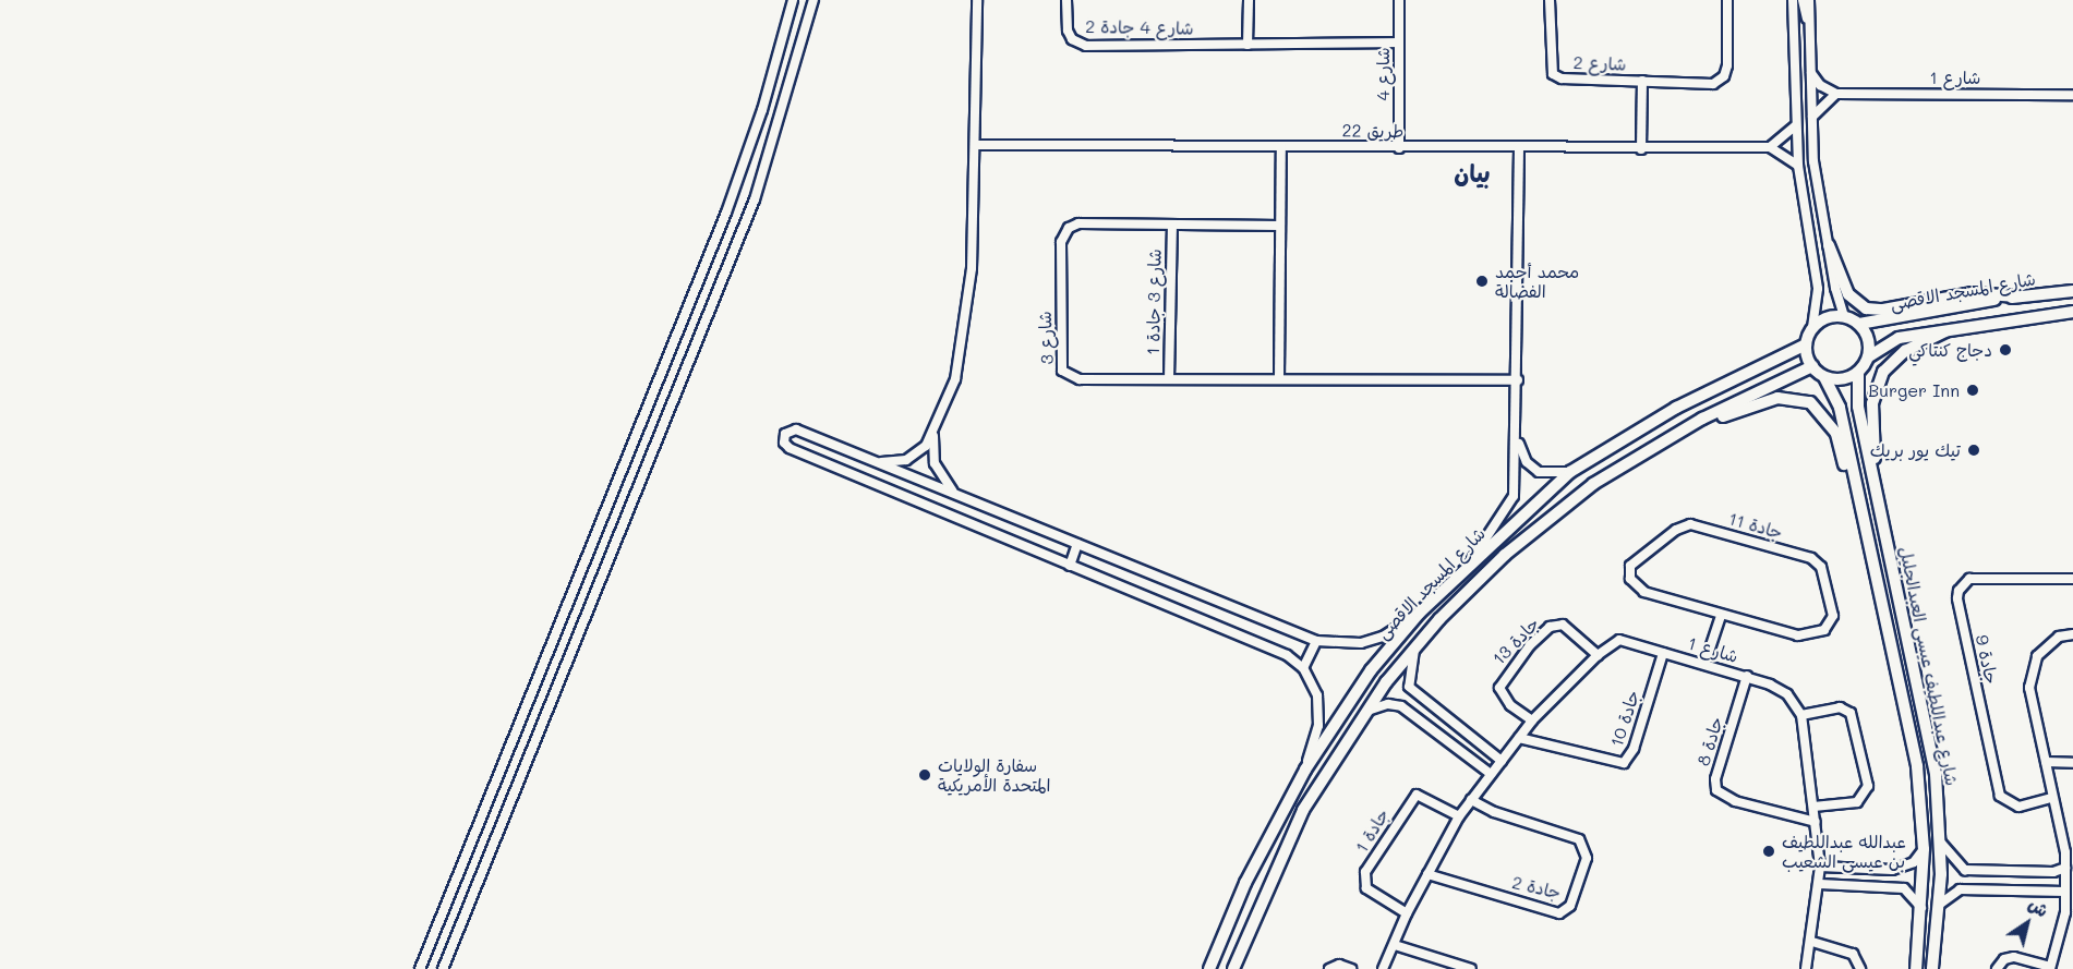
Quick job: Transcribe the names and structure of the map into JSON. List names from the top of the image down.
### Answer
{
  "streets": {
    "main road": ["شارع المسجد الاقصى", "شارع عبداللطيف عيسى العبدالجليل"],
    "street": [
      "شارع 4 جادة 2",
      "شارع 2",
      "شارع 4",
      "شارع 1",
      "طريق 22",
      "شارع 3 جادة 1",
      "شارع 3",
      "جادة 11",
      "جادة 13",
      "جادة 9",
      "جادة 10",
      "جادة 8",
      "جادة 1",
      "جادة 2"
    ]
  },
  "crossings": [
    ["شارع 4 جادة 2", "شارع 4"],
    ["شارع 2", "طريق 22"],
    ["شارع 4", "طريق 22"],
    ["شارع 1", "جادة 13"],
    ["شارع 1", "جادة 10"],
    ["شارع 1", "جادة 8"],
    ["شارع 1", "جادة 1"],
    ["شارع 1", "جادة 2"],
    ["شارع المسجد الاقصى", "شارع عبداللطيف عيسى العبدالجليل"],
    ["شارع 3 جادة 1", "شارع 3"]
  ],
  "districts": ["بيان"],
  "places": [
    "محمد أحمد الفضالة",
    "دجاج كنتاكي",
    "Burger Inn",
    "تيك يور بريك",
    "سفارة الولايات المتحدة الأمريكية",
    "عبدالله عبداللطيف بن عيسى الشعيب"
  ],
  "north": "top right"
}
